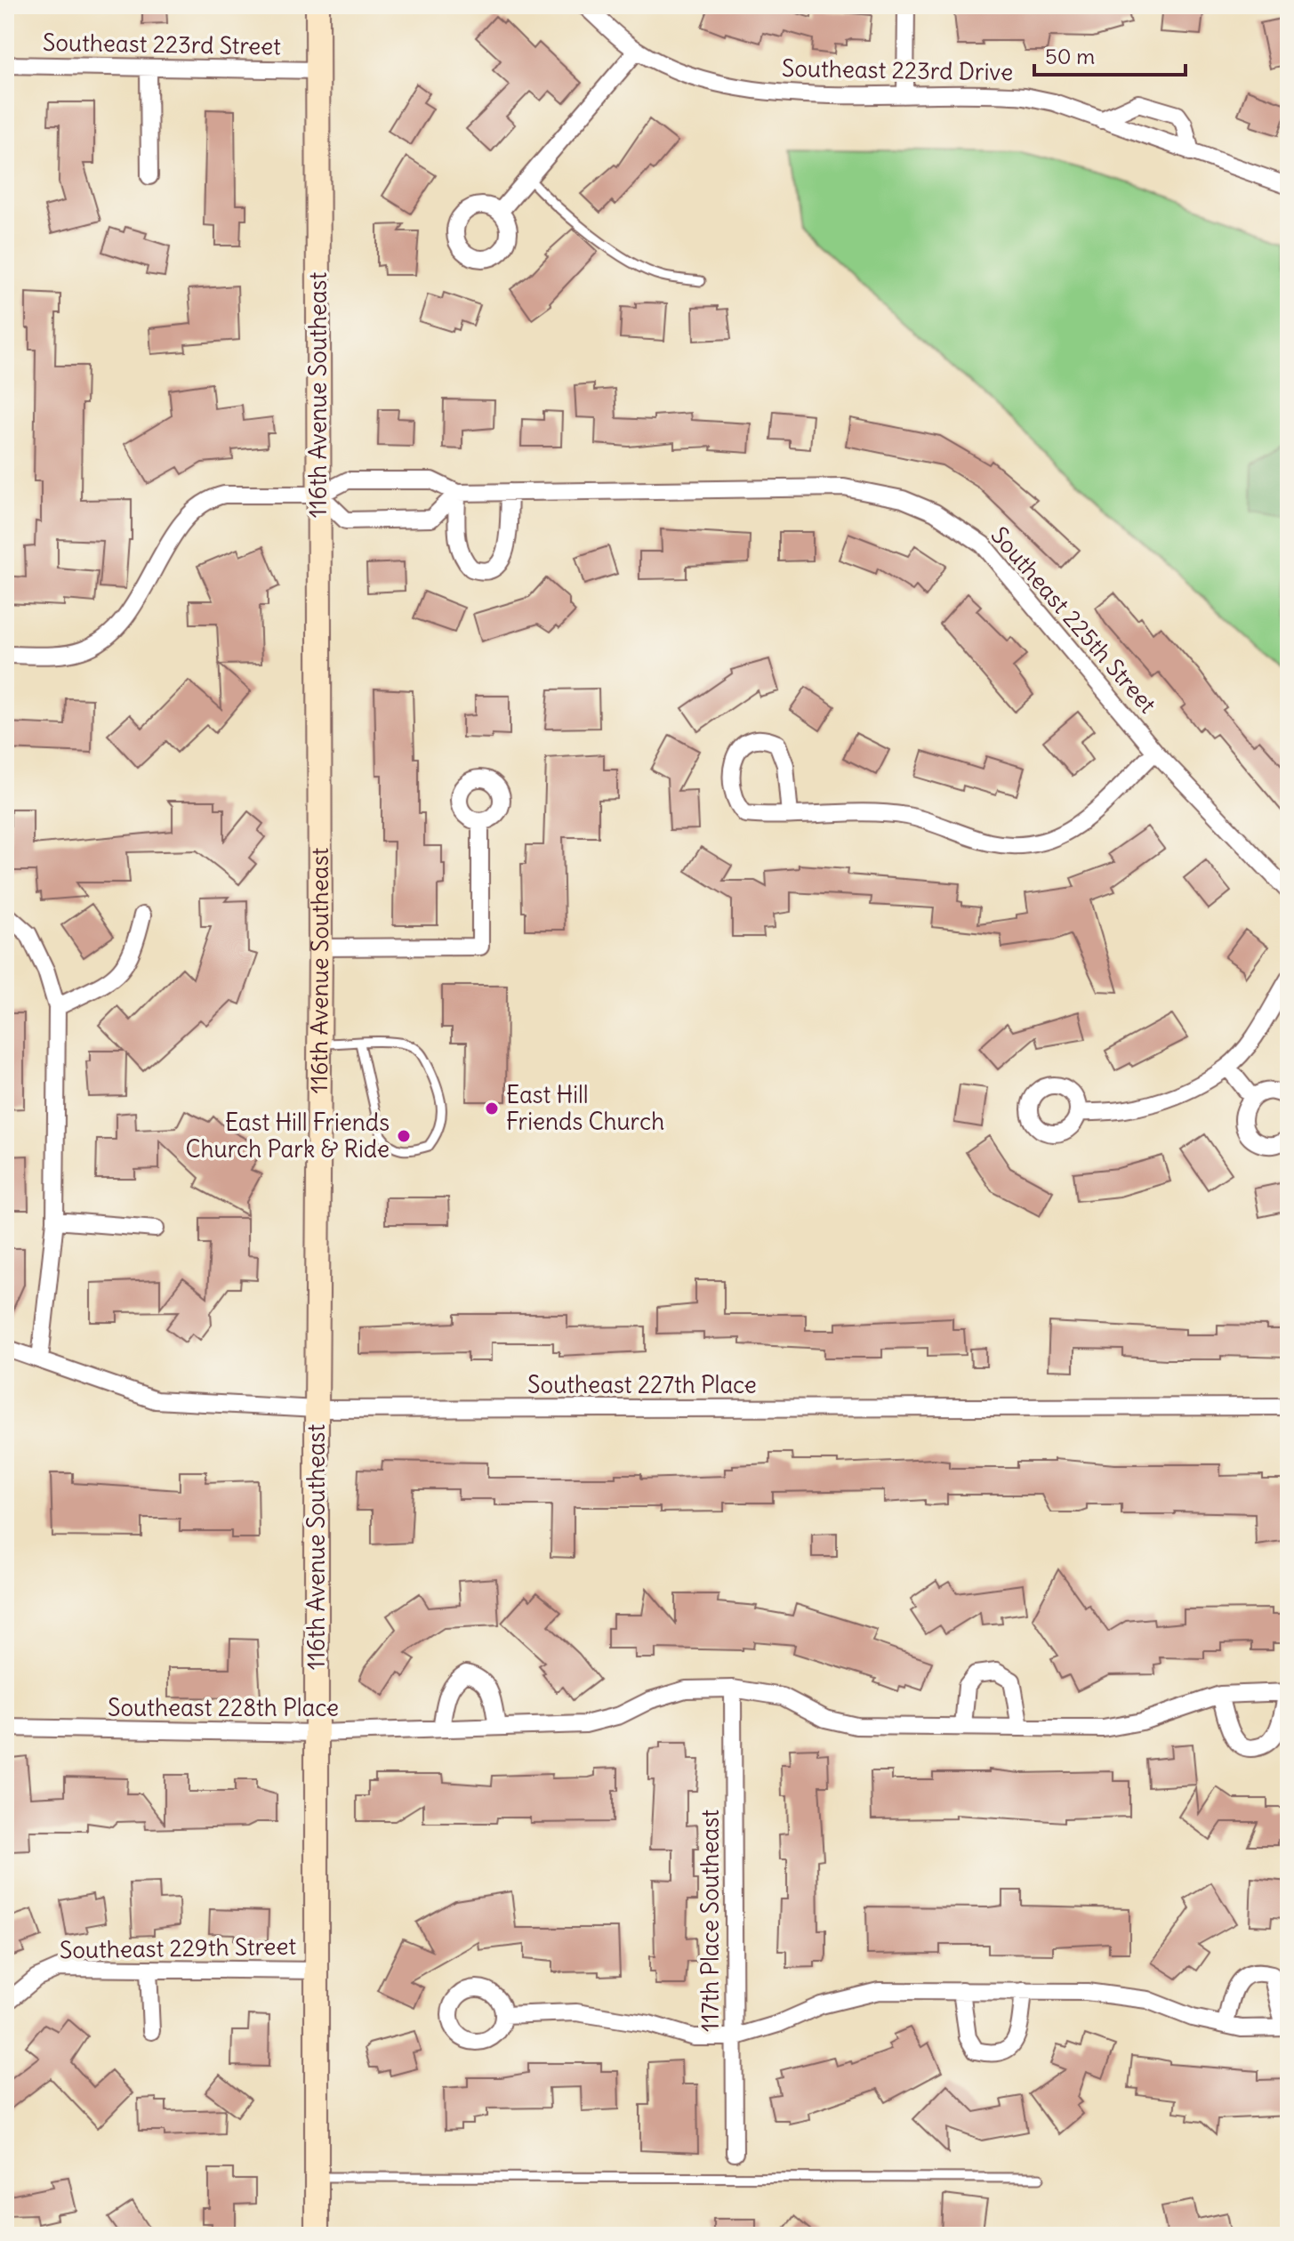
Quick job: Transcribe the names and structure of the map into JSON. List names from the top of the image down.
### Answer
{
  "streets": {
    "main road": ["116th Avenue Southeast"],
    "street": [
      "Southeast 223rd Street",
      "Southeast 223rd Drive",
      "Southeast 225th Street",
      "Southeast 227th Place",
      "Southeast 228th Place",
      "117th Place Southeast",
      "Southeast 229th Street"
    ]
  },
  "crossings": [
    ["Southeast 223rd Street", "116th Avenue Southeast"],
    ["116th Avenue Southeast", "Southeast 225th Street"],
    ["116th Avenue Southeast", "Southeast 227th Place"],
    ["116th Avenue Southeast", "Southeast 228th Place"],
    ["116th Avenue Southeast", "Southeast 229th Street"],
    ["Southeast 228th Place", "117th Place Southeast"]
  ],
  "places": ["East Hill Friends Church", "East Hill Friends Church Park & Ride"],
  "scale_bar": "50 m"
}
